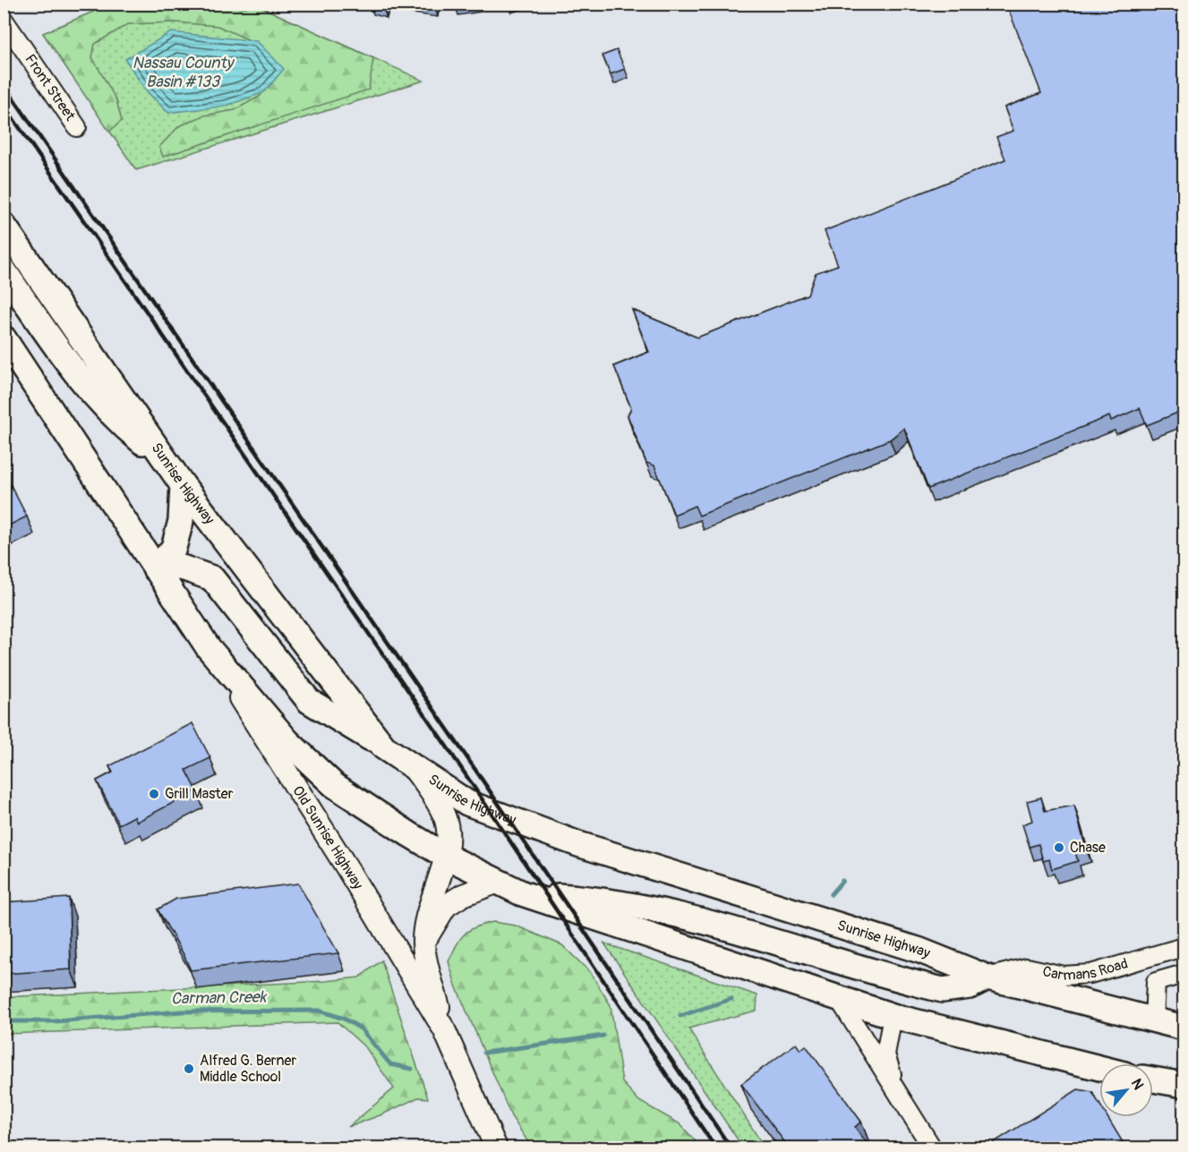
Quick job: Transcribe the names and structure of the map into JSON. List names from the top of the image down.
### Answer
{
  "streets": {
    "highway": ["Sunrise Highway"],
    "main road": ["Old Sunrise Highway"],
    "street": ["Front Street", "Carmans Road"]
  },
  "crossings": [
    ["Sunrise Highway", "Old Sunrise Highway"],
    ["Sunrise Highway", "Carmans Road"]
  ],
  "water": ["Nassau County Basin #133", "Carman Creek"],
  "places": ["Grill Master", "Chase", "Alfred G. Berner Middle School"],
  "north": "top right"
}
